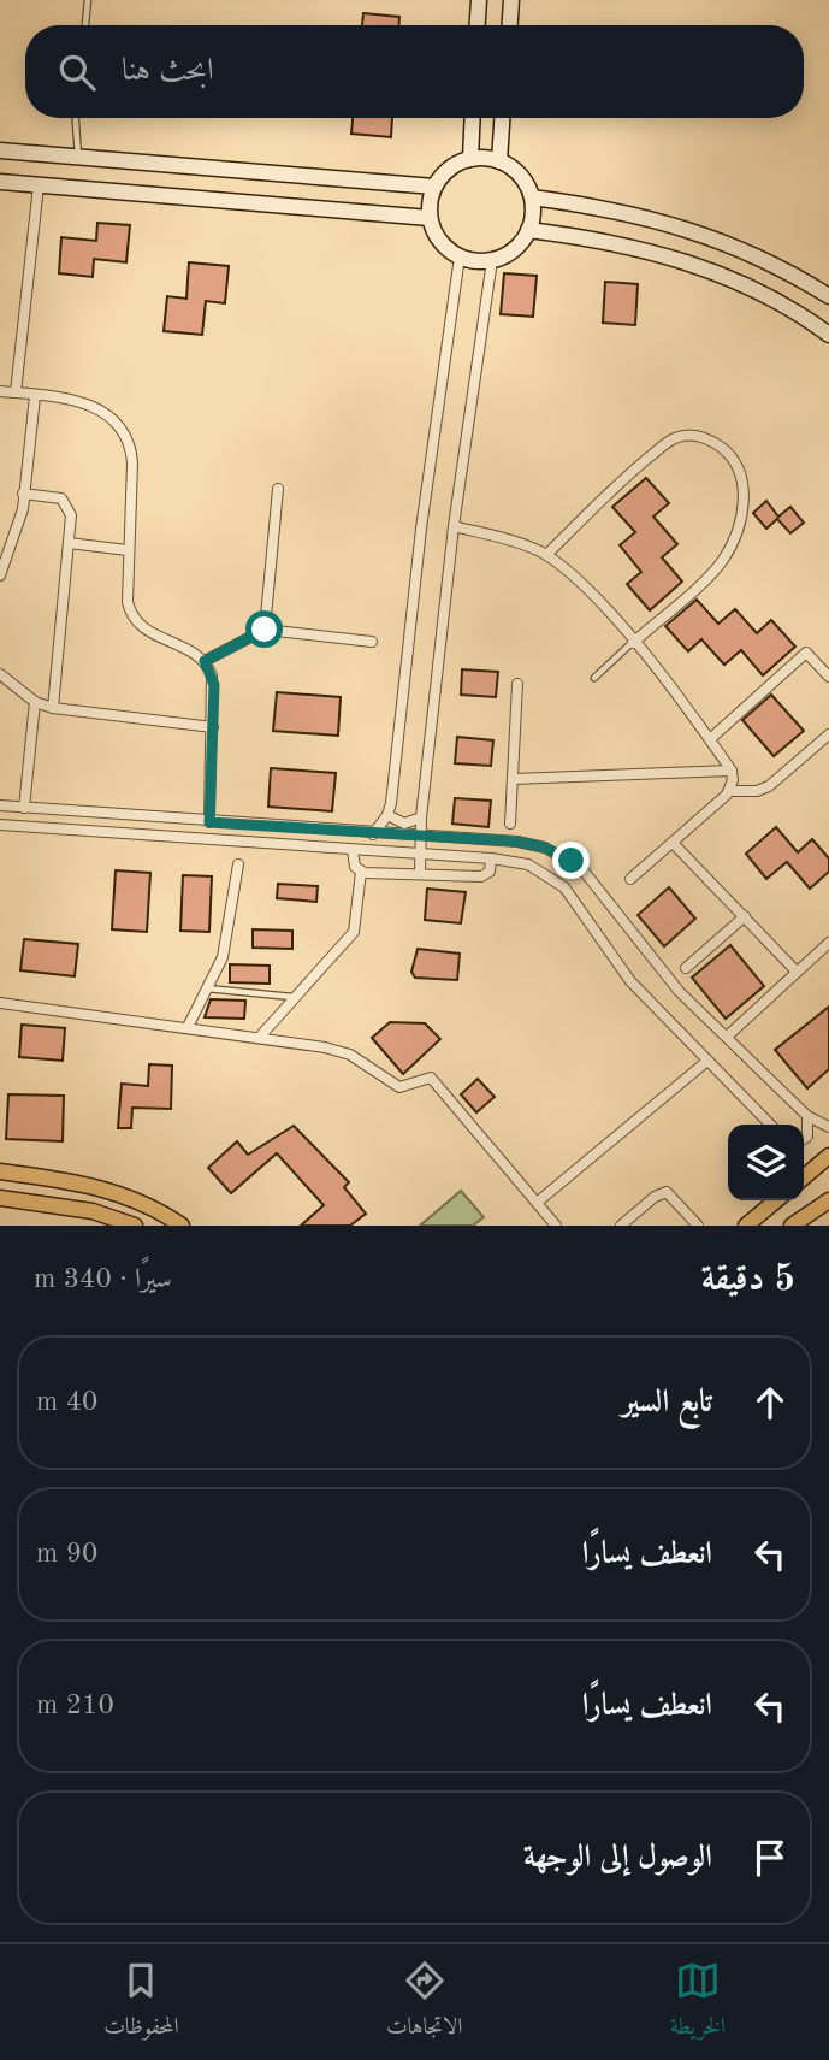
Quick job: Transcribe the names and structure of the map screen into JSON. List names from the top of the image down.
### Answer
{
  "page": {
    "search": "ابحث هنا",
    "heading": ["5 دقيقة", "سيرًا · 340 m"],
    "list": [
      ["تابع السير", "40 m"],
      ["انعطف يسارًا", "90 m"],
      ["انعطف يسارًا", "210 m"],
      "الوصول إلى الوجهة"
    ],
    "nav": ["الخريطة", "الاتجاهات", "المحفوظات"]
  }
}
